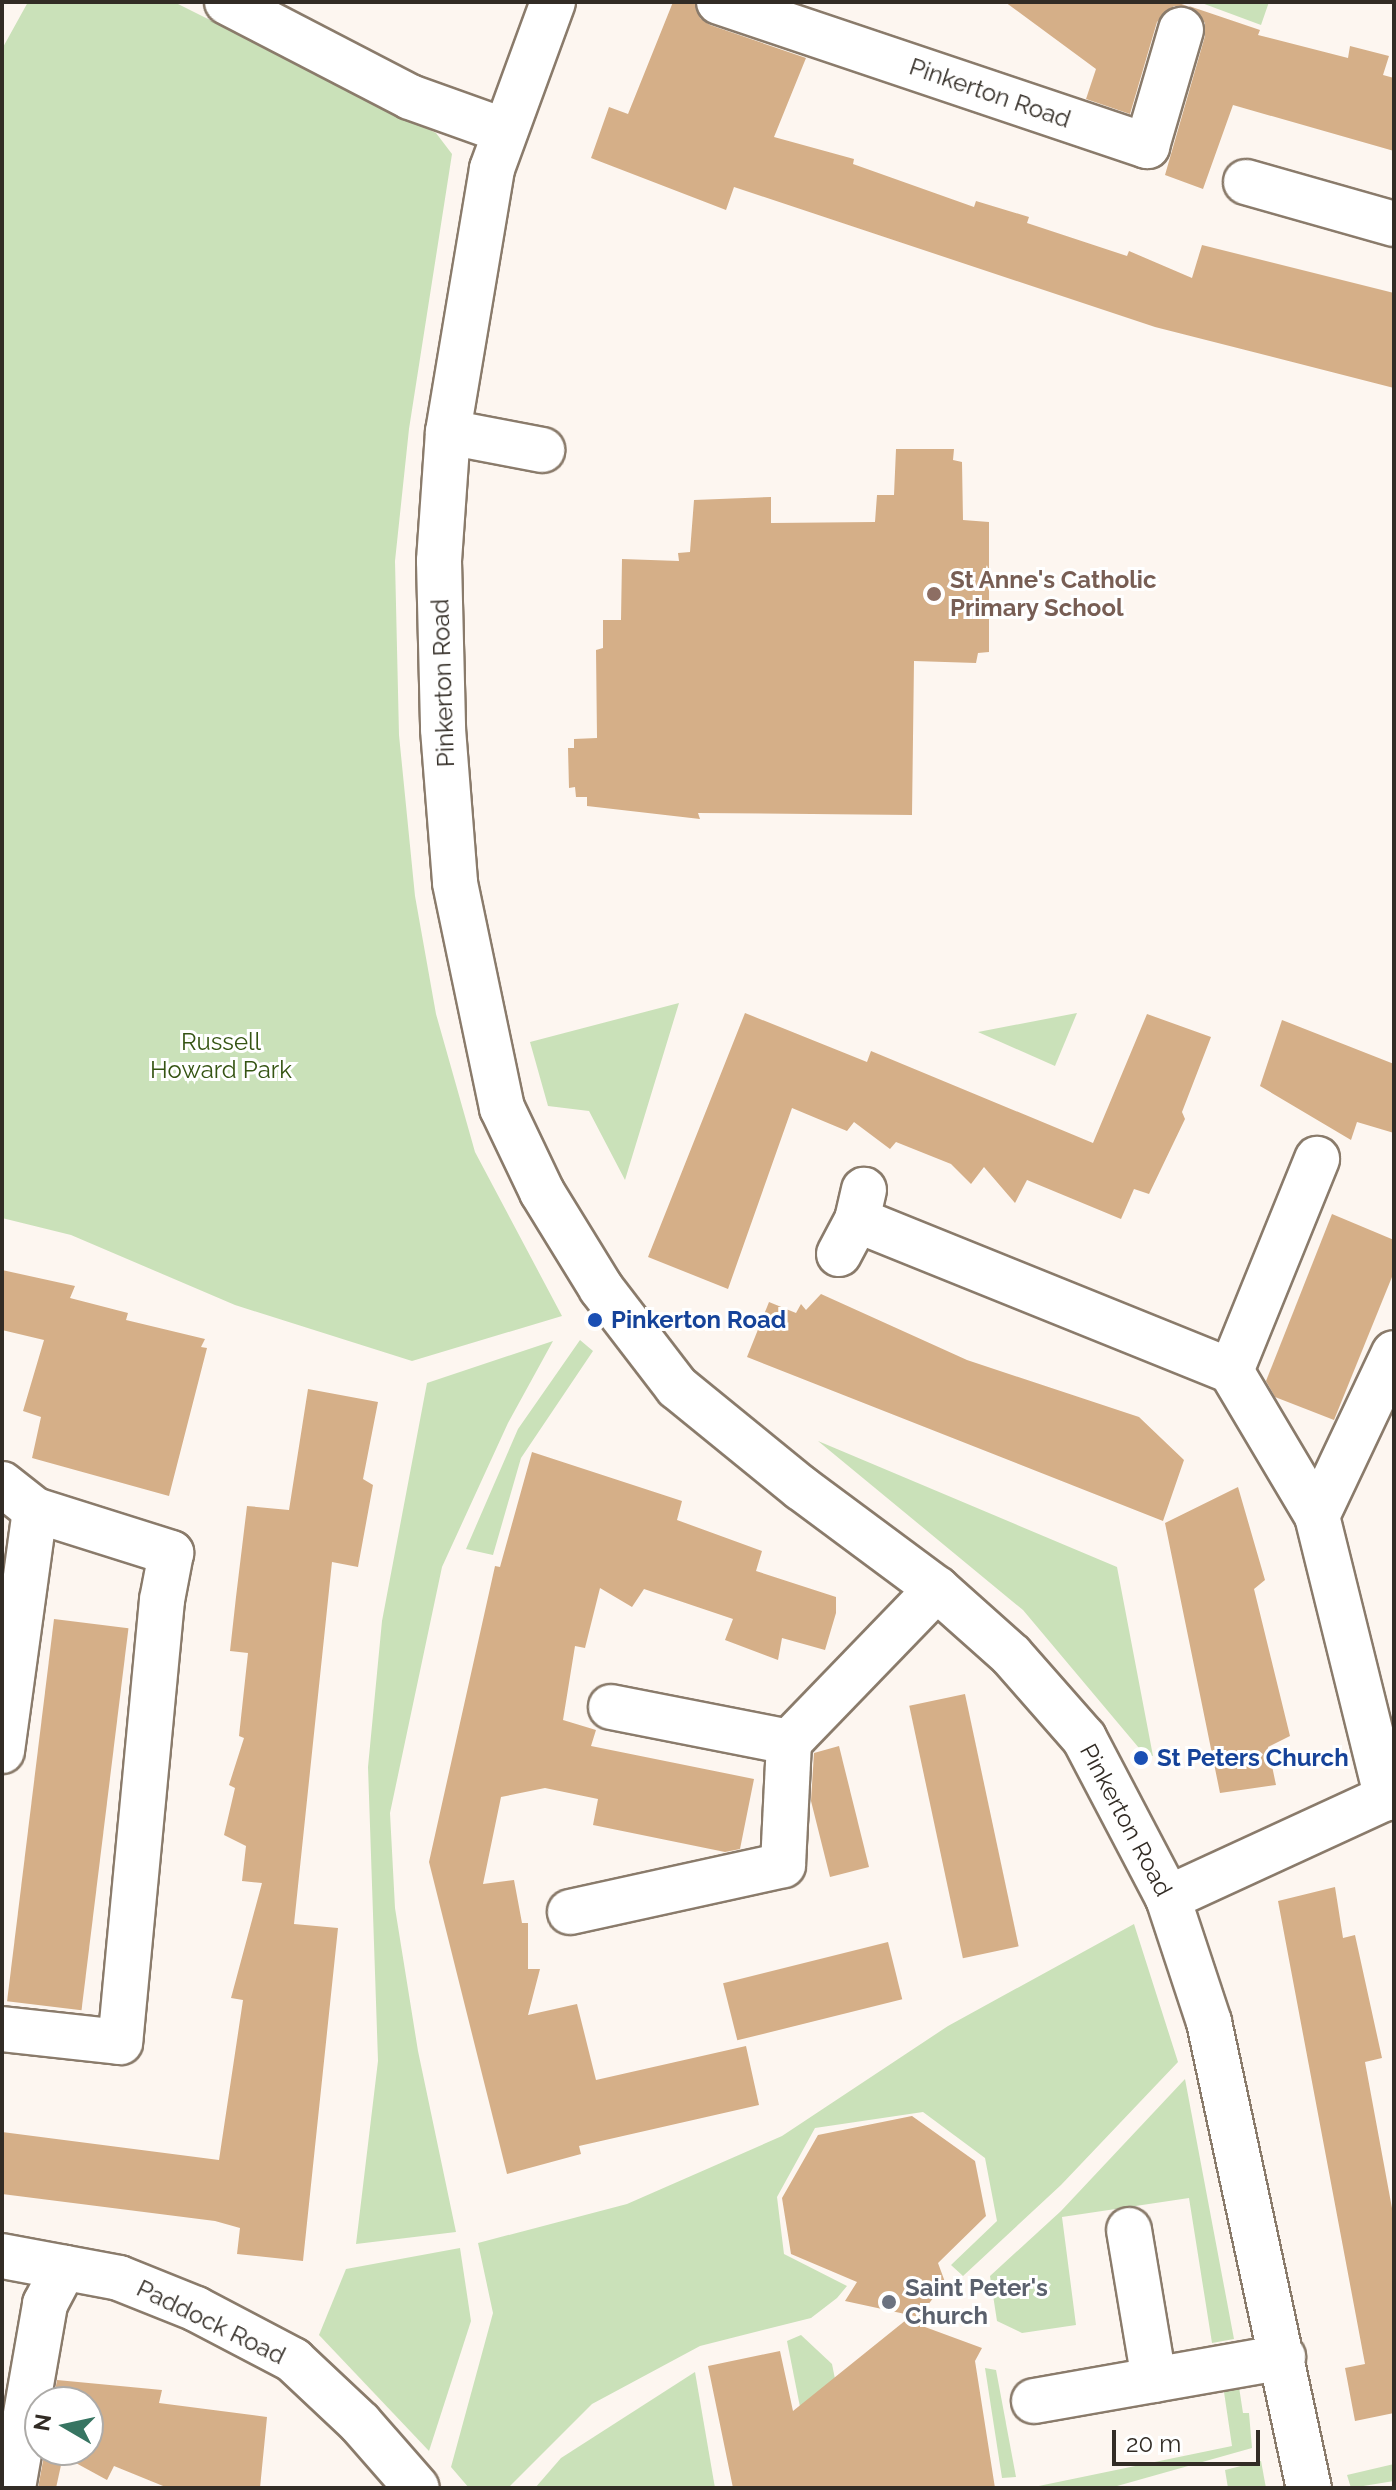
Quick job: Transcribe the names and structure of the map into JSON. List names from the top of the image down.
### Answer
{
  "streets": {
    "street": ["Pinkerton Road", "Paddock Road"]
  },
  "parks": ["Russell Howard Park"],
  "places": [
    "St Anne's Catholic Primary School",
    "Pinkerton Road",
    "St Peters Church",
    "Saint Peter's Church"
  ],
  "scale_bar": "20 m",
  "north": "left"
}
